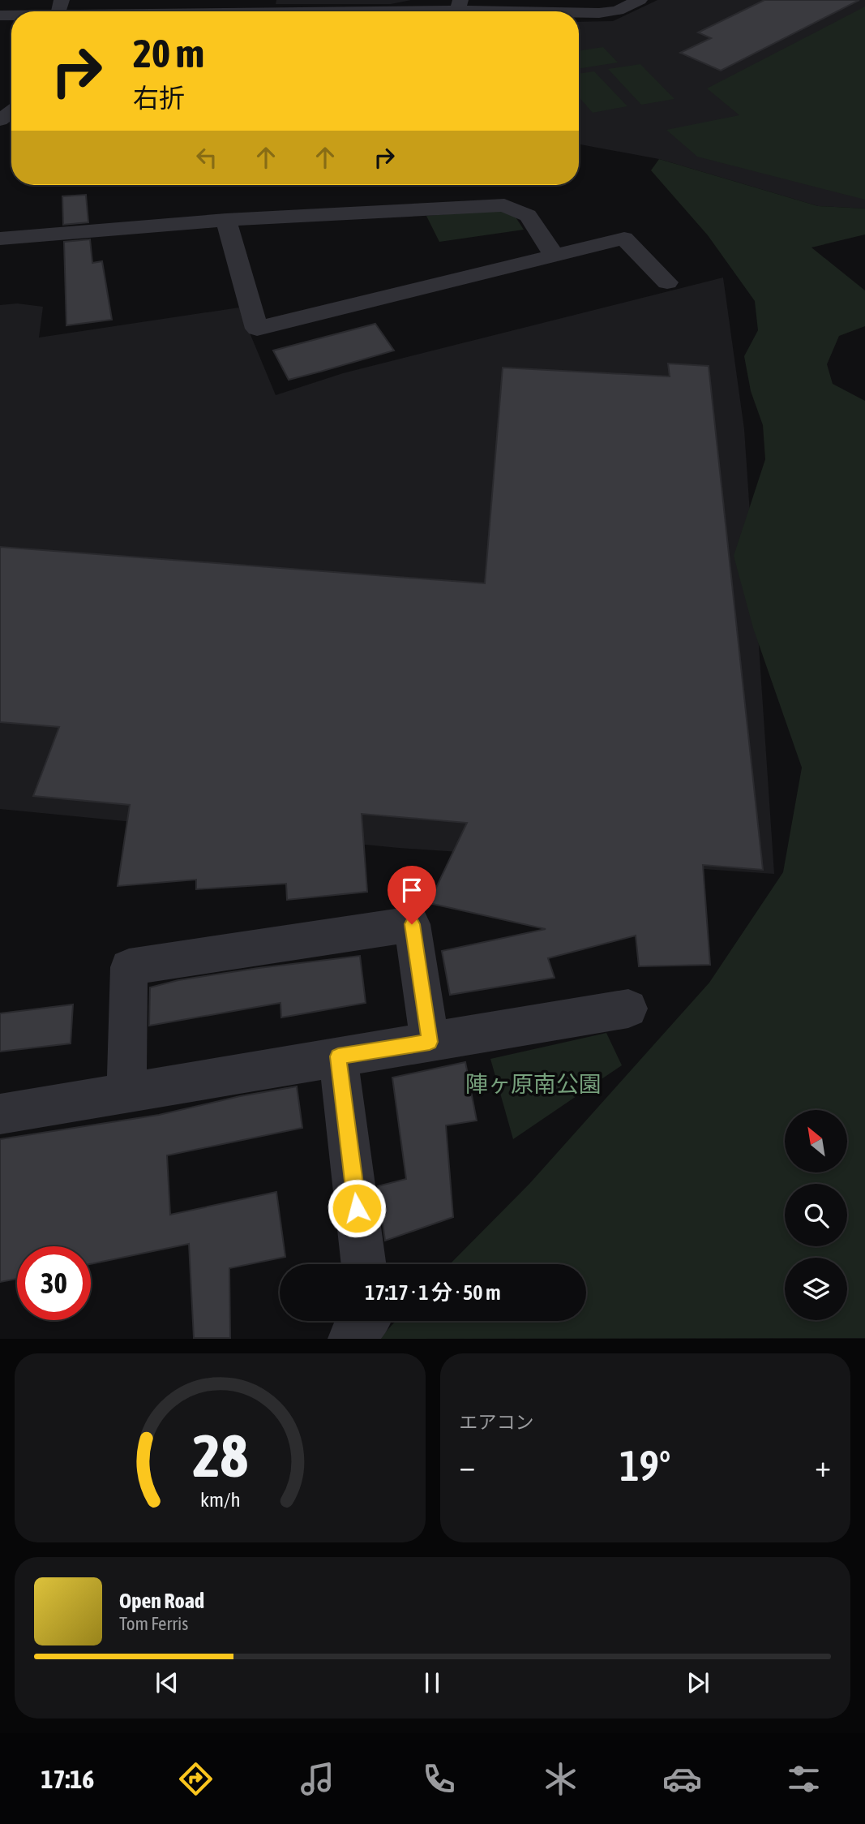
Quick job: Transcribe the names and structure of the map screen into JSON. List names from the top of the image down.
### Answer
{
  "parks": ["陣ヶ原南公園"],
  "north": "top left",
  "page": {
    "turn": ["20 m", "右折"],
    "limit": "30",
    "trip": "17:17 · 1 分 · 50 m",
    "tile": "エアコン",
    "heat": ["−", "19°", "+"],
    "song": ["Open Road", "Tom Ferris"],
    "tabs": "17:16",
    "gauge": ["28", "km/h"]
  }
}
